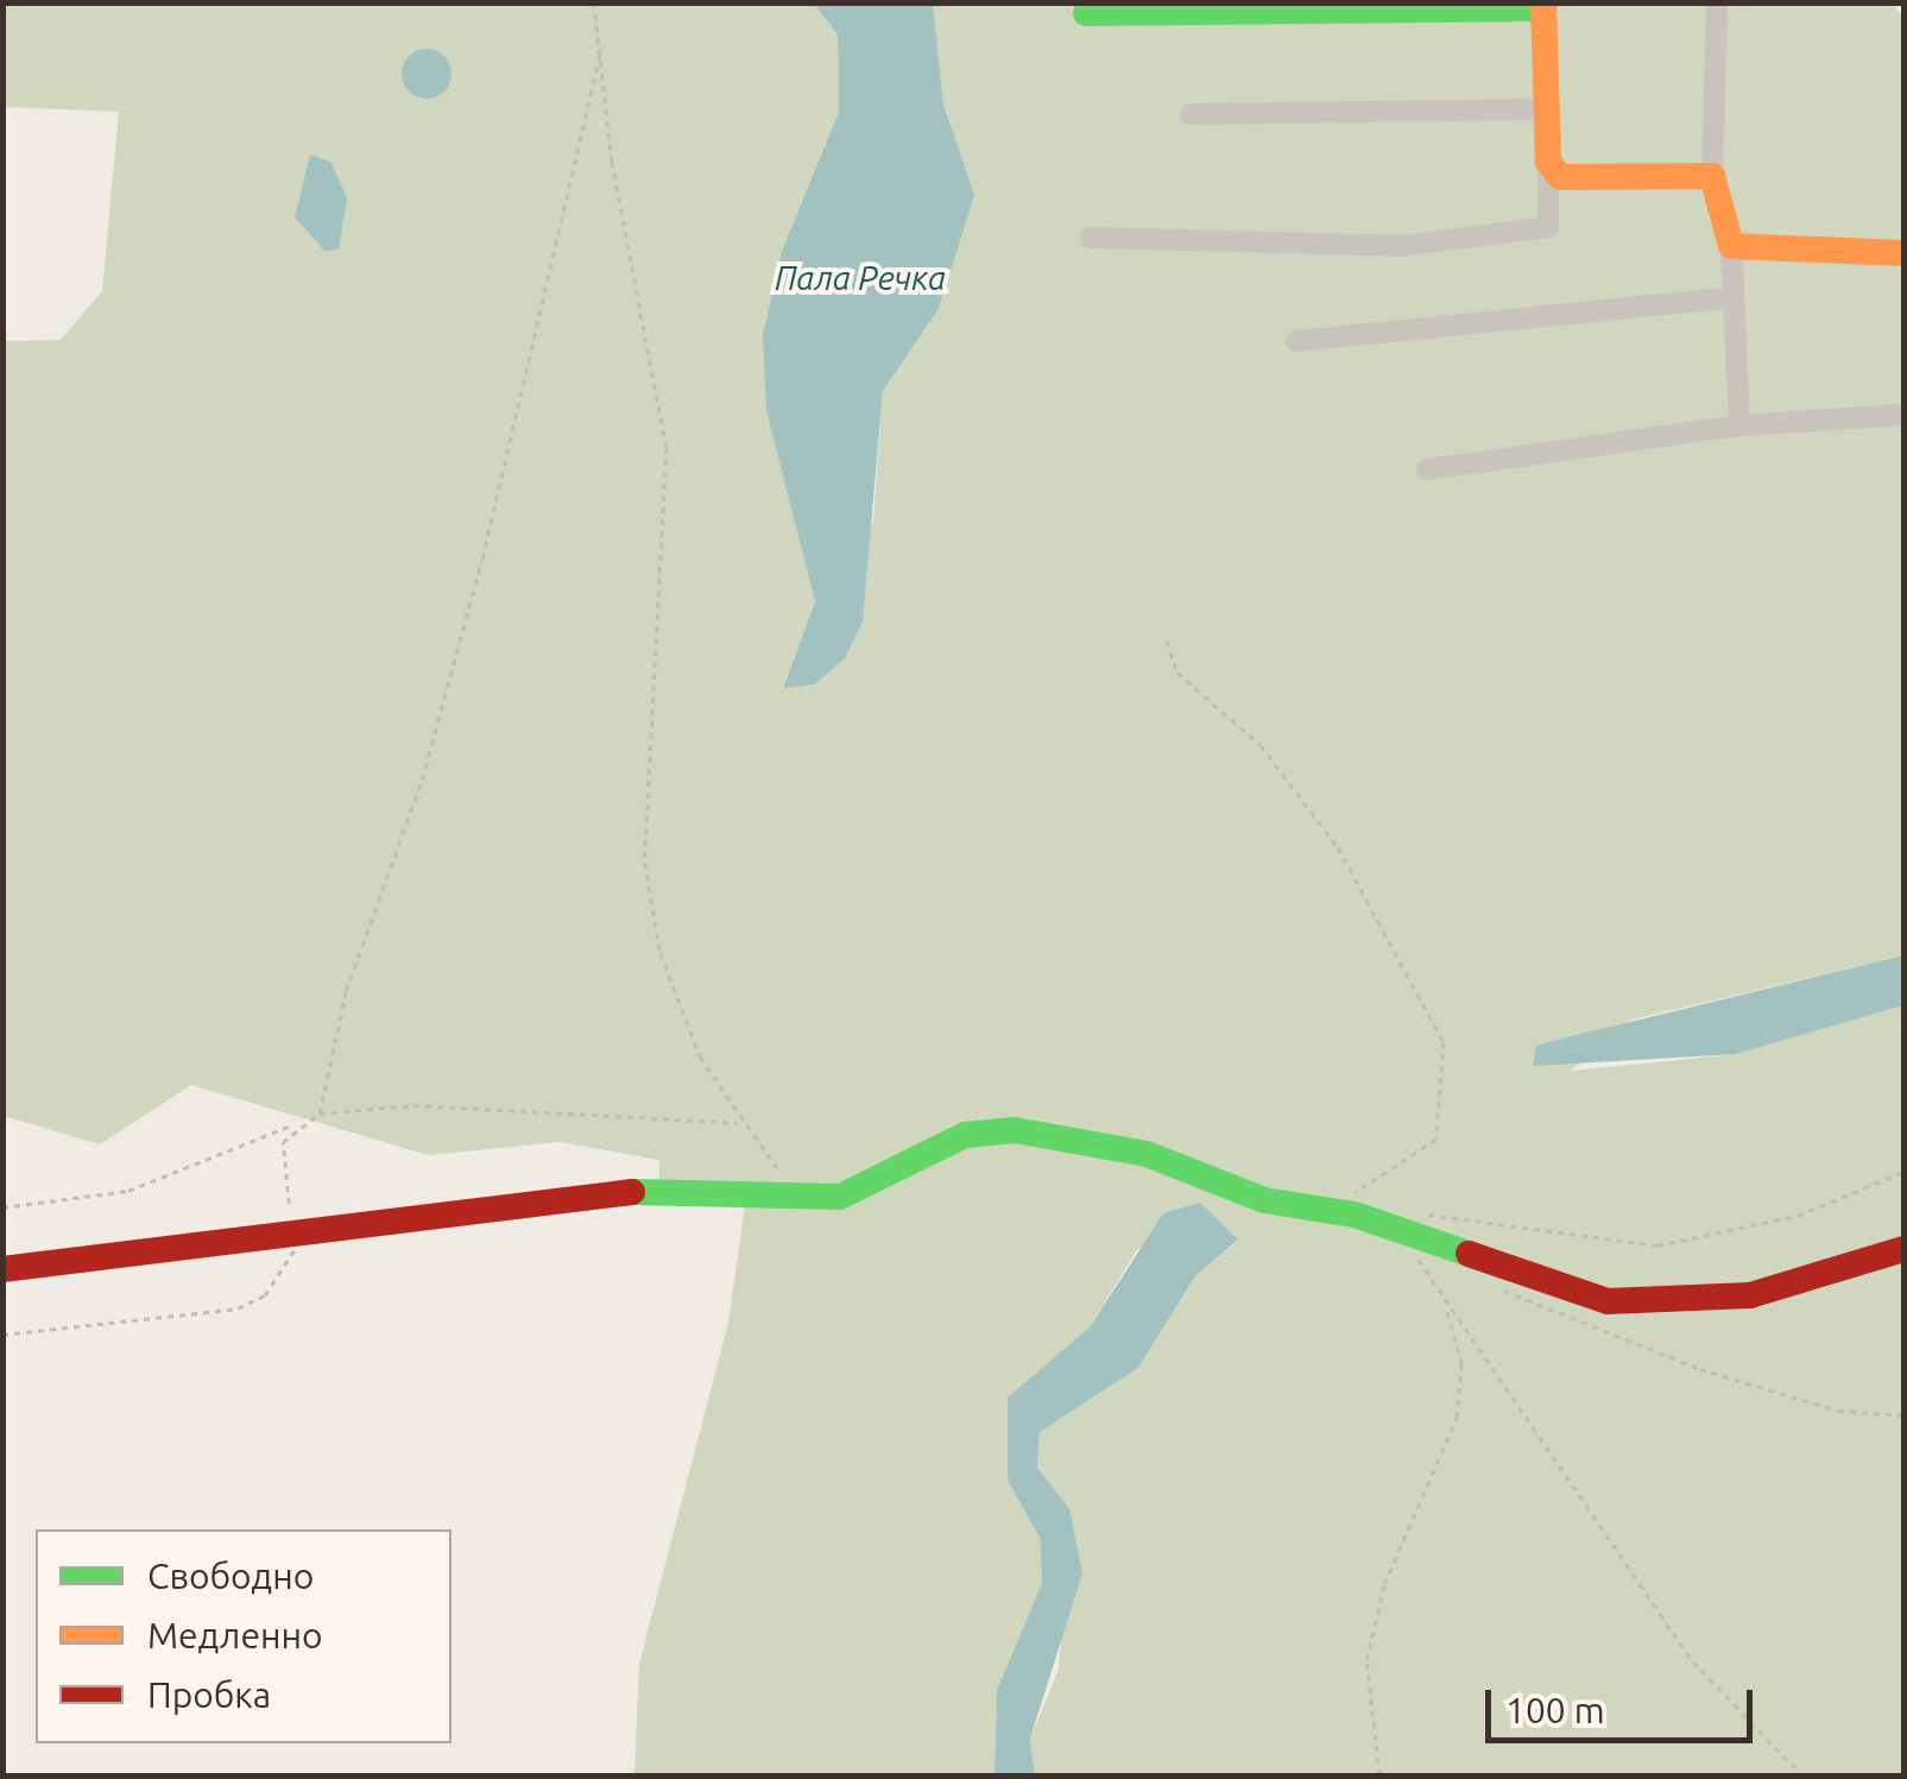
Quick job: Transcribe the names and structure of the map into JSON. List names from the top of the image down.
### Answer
{
  "water": ["Пала Речка"],
  "legend": ["Свободно", "Медленно", "Пробка"],
  "scale_bar": "100 m"
}
